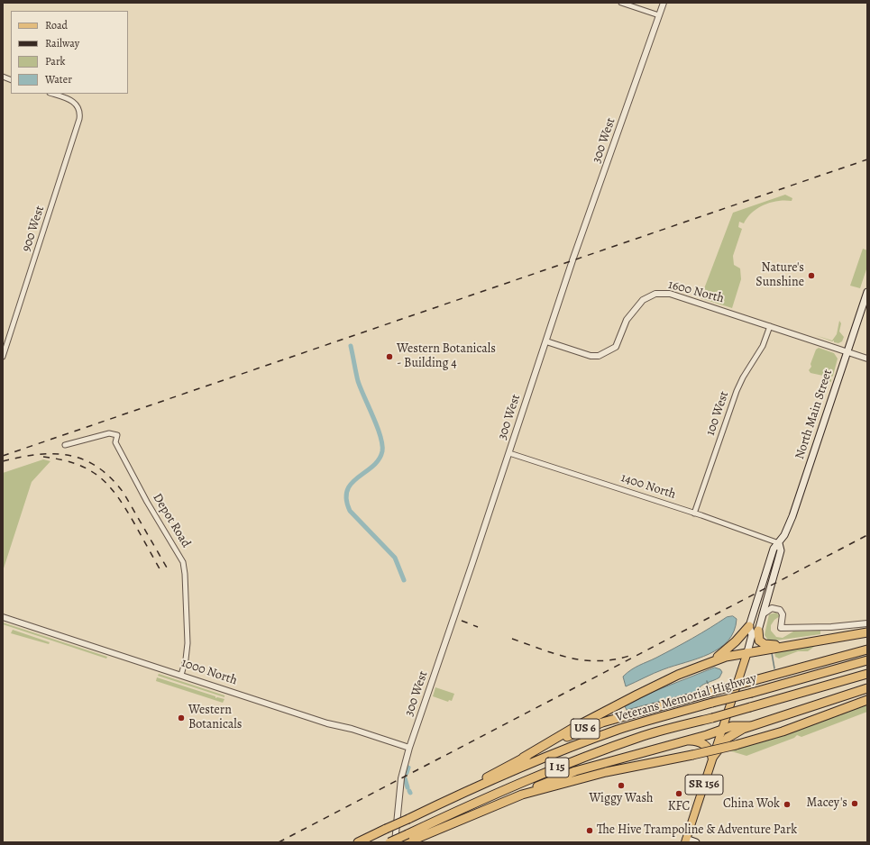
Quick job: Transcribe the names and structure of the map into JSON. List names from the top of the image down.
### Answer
{
  "streets": {
    "highway": ["Veterans Memorial Highway", "US 6", "I 15"],
    "main road": ["North Main Street", "SR 156"],
    "street": [
      "300 West",
      "900 West",
      "1600 North",
      "100 West",
      "1400 North",
      "Depot Road",
      "1000 North"
    ]
  },
  "crossings": [
    ["300 West", "1600 North"],
    ["300 West", "1400 North"],
    ["300 West", "1000 North"],
    ["1600 North", "100 West"],
    ["1600 North", "North Main Street"],
    ["100 West", "1400 North"],
    ["North Main Street", "1400 North"],
    ["Depot Road", "1000 North"],
    ["Veterans Memorial Highway", "US 6"]
  ],
  "places": [
    "Nature's Sunshine",
    "Western Botanicals - Building 4",
    "Western Botanicals",
    "Wiggy Wash",
    "KFC",
    "Macey's",
    "China Wok",
    "The Hive Trampoline & Adventure Park"
  ],
  "legend": [
    "Road",
    "Railway",
    "Park",
    "Water"
  ]
}
